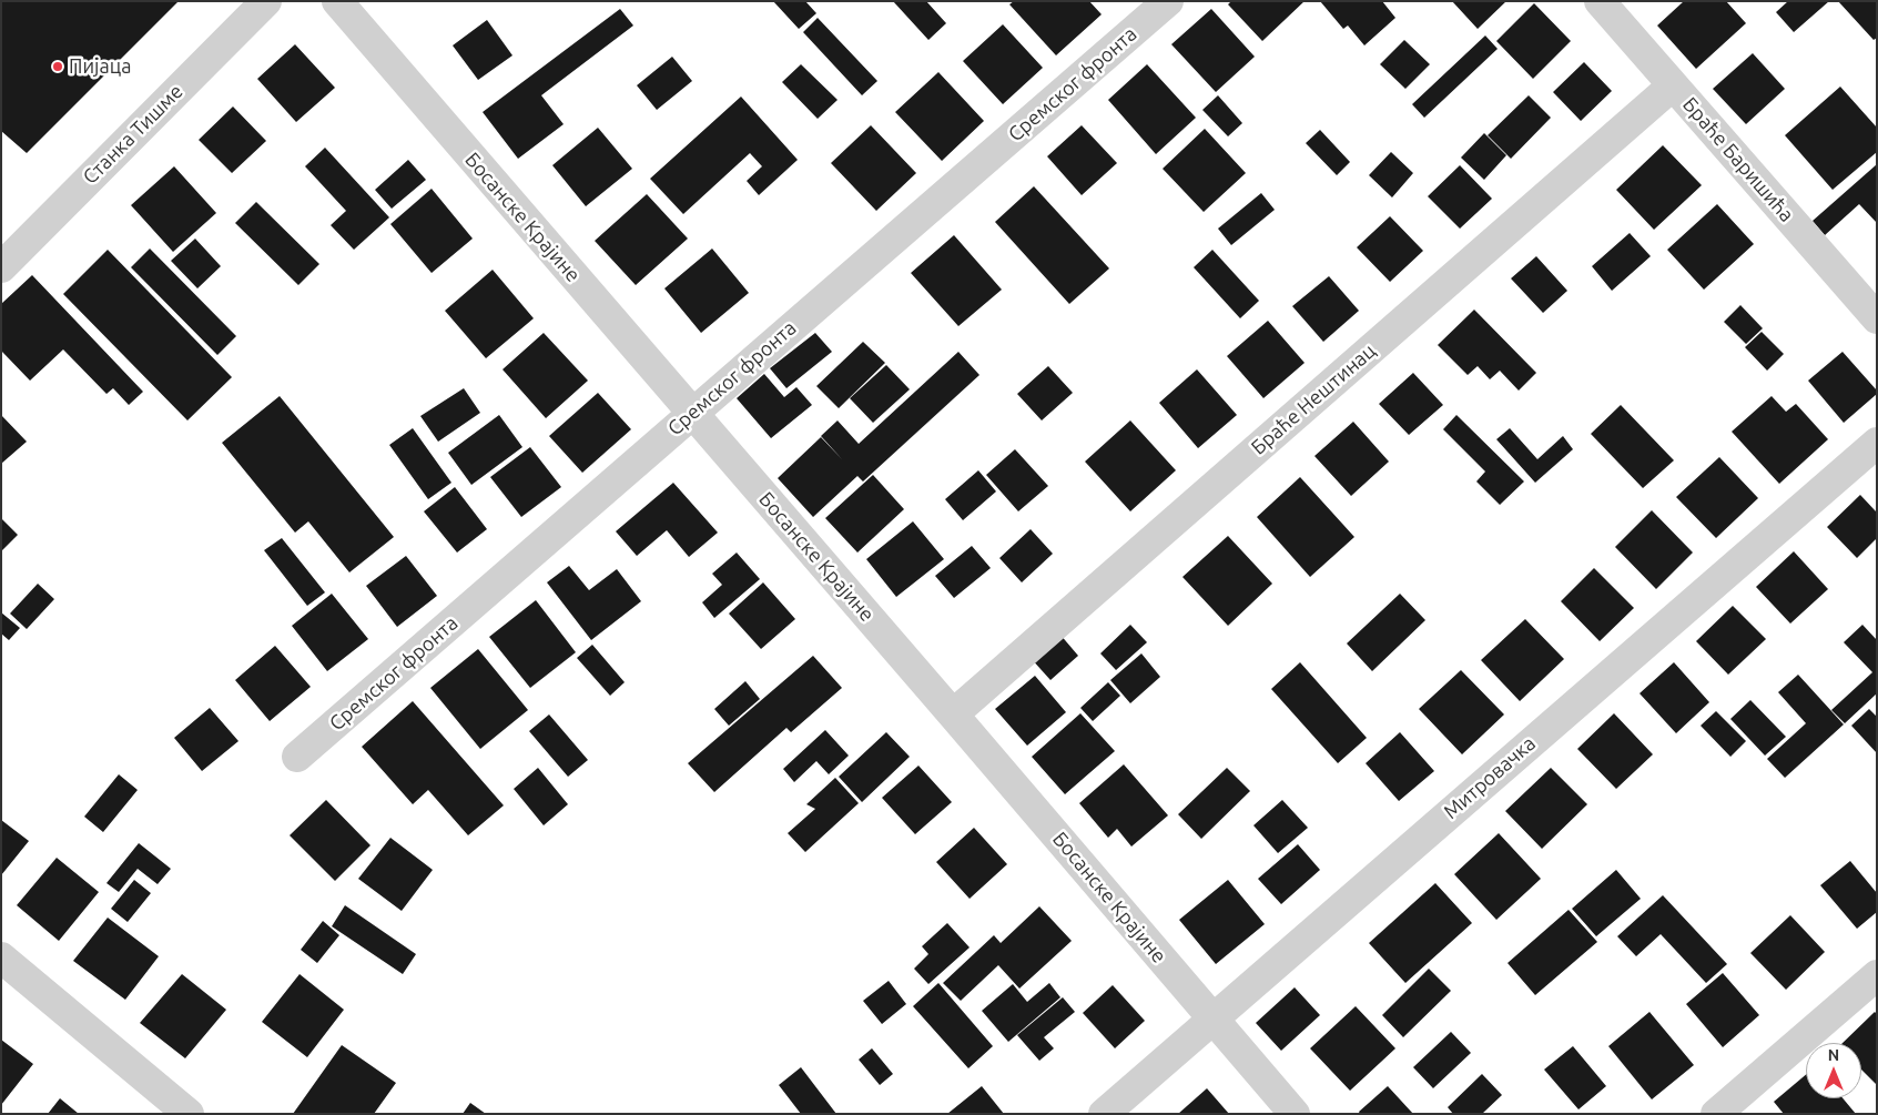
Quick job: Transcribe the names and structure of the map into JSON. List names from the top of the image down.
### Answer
{
  "streets": {
    "street": [
      "Сремског фронта",
      "Станка Тишме",
      "Браће Баришића",
      "Босанске Крајине",
      "Браће Нештинац",
      "Митровачка"
    ]
  },
  "crossings": [
    ["Сремског фронта", "Босанске Крајине"],
    ["Браће Баришића", "Браће Нештинац"],
    ["Босанске Крајине", "Браће Нештинац"],
    ["Босанске Крајине", "Митровачка"]
  ],
  "places": ["Пијаца"],
  "north": "top"
}
